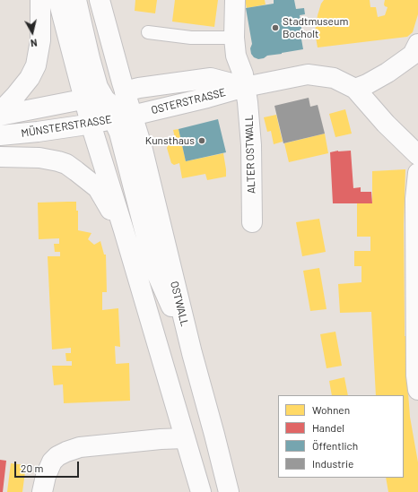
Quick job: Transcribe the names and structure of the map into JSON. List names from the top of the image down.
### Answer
{
  "streets": {
    "main road": [
      "OSTERSTRASSE",
      "MÜNSTERSTRASSE",
      "ALTER OSTWALL",
      "OSTWALL"
    ]
  },
  "crossings": [
    ["OSTERSTRASSE", "MÜNSTERSTRASSE"],
    ["OSTERSTRASSE", "ALTER OSTWALL"],
    ["OSTERSTRASSE", "OSTWALL"],
    ["MÜNSTERSTRASSE", "OSTWALL"]
  ],
  "places": ["Stadtmuseum Bocholt", "Kunsthaus"],
  "legend": [
    "Wohnen",
    "Handel",
    "Öffentlich",
    "Industrie"
  ],
  "scale_bar": "20 m",
  "north": "bottom"
}
